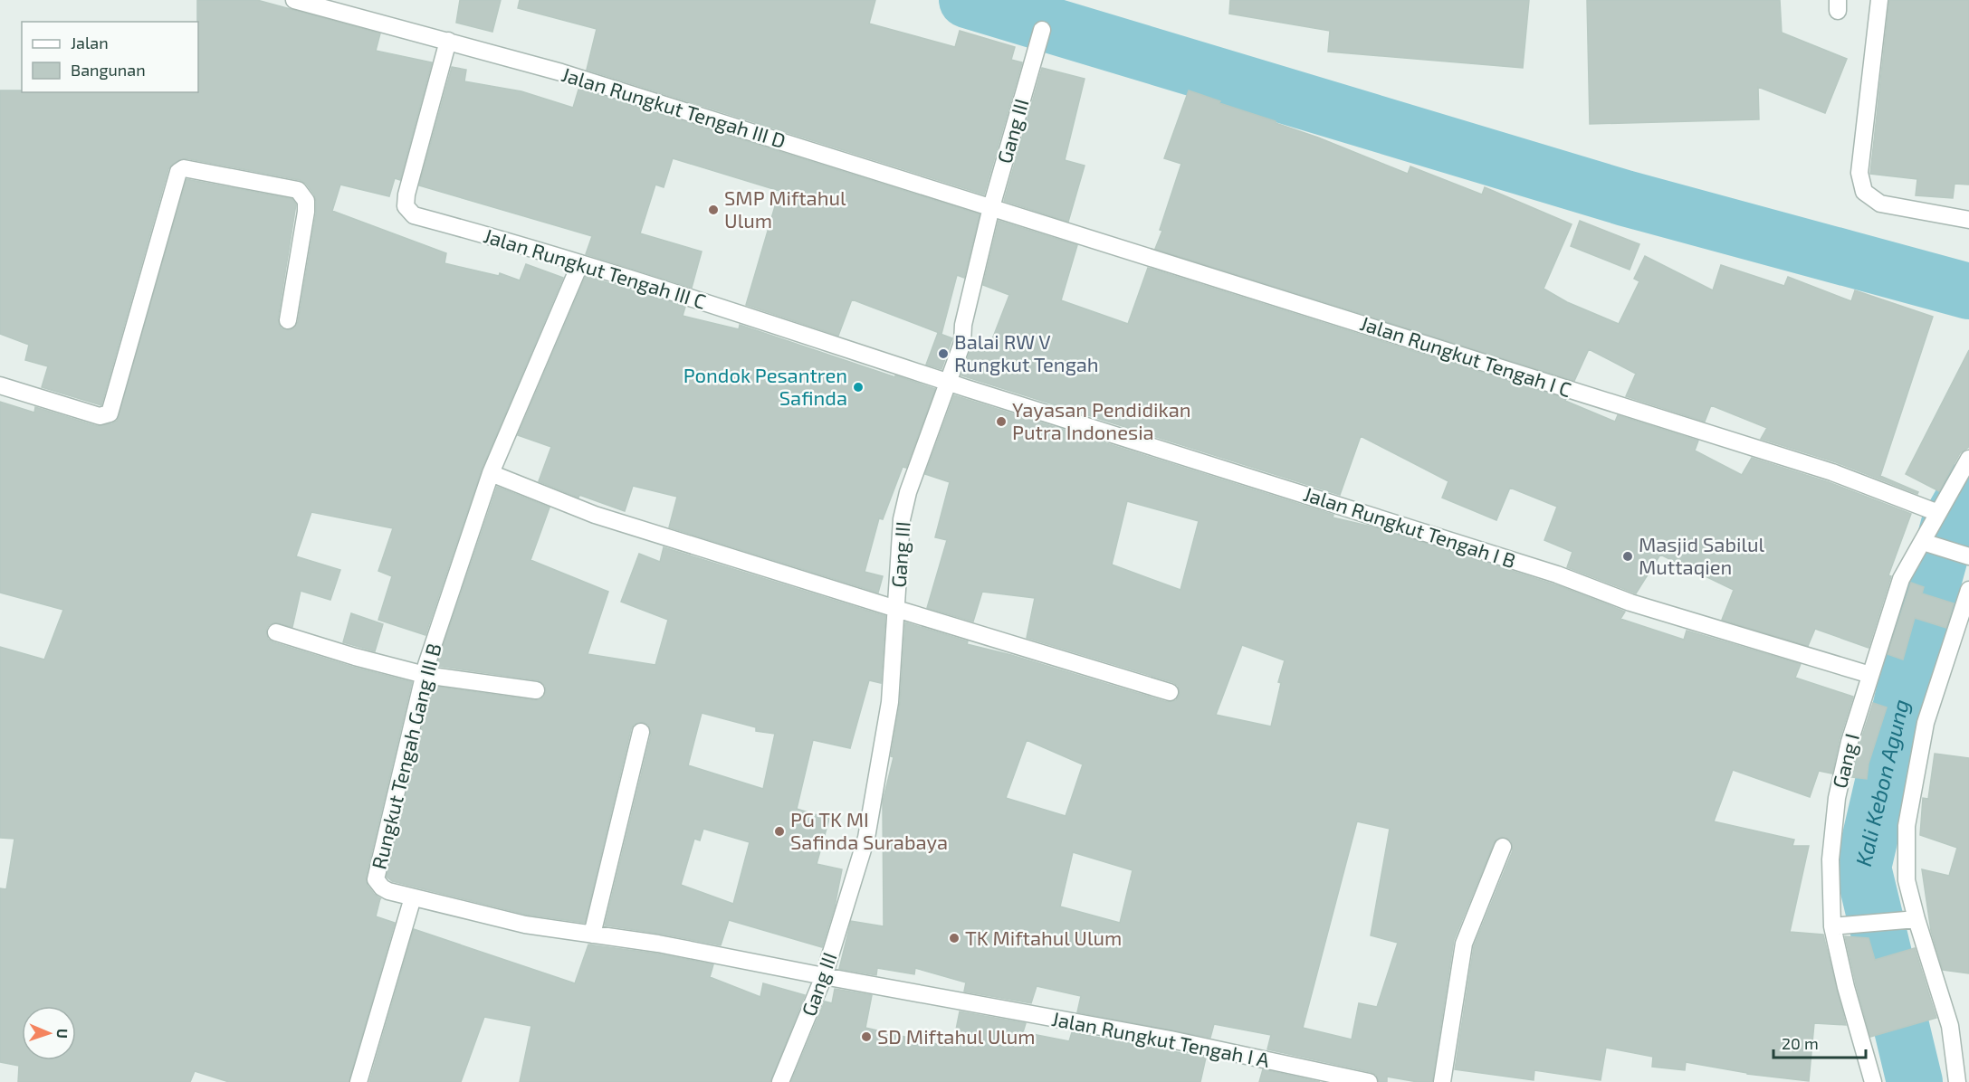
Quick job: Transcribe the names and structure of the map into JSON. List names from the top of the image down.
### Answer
{
  "streets": {
    "street": [
      "Jalan Rungkut Tengah III D",
      "Gang III",
      "Jalan Rungkut Tengah III C",
      "Jalan Rungkut Tengah I C",
      "Jalan Rungkut Tengah I B",
      "Rungkut Tengah Gang III B",
      "Gang I",
      "Jalan Rungkut Tengah I A"
    ]
  },
  "crossings": [
    ["Jalan Rungkut Tengah III D", "Gang III"],
    ["Jalan Rungkut Tengah III D", "Jalan Rungkut Tengah III C"],
    ["Jalan Rungkut Tengah III D", "Jalan Rungkut Tengah I C"],
    ["Gang III", "Jalan Rungkut Tengah III C"],
    ["Gang III", "Jalan Rungkut Tengah I C"],
    ["Gang III", "Jalan Rungkut Tengah I B"],
    ["Gang III", "Rungkut Tengah Gang III B"],
    ["Gang III", "Jalan Rungkut Tengah I A"],
    ["Jalan Rungkut Tengah III C", "Jalan Rungkut Tengah I B"],
    ["Jalan Rungkut Tengah III C", "Rungkut Tengah Gang III B"],
    ["Jalan Rungkut Tengah I C", "Gang I"],
    ["Jalan Rungkut Tengah I B", "Gang I"],
    ["Rungkut Tengah Gang III B", "Jalan Rungkut Tengah I A"]
  ],
  "water": ["Kali Kebon Agung"],
  "places": [
    "SMP Miftahul Ulum",
    "Balai RW V Rungkut Tengah",
    "Pondok Pesantren Safinda",
    "Yayasan Pendidikan Putra Indonesia",
    "Masjid Sabilul Muttaqien",
    "PG TK MI Safinda Surabaya",
    "TK Miftahul Ulum",
    "SD Miftahul Ulum"
  ],
  "legend": ["Jalan", "Bangunan"],
  "scale_bar": "20 m",
  "north": "right"
}
